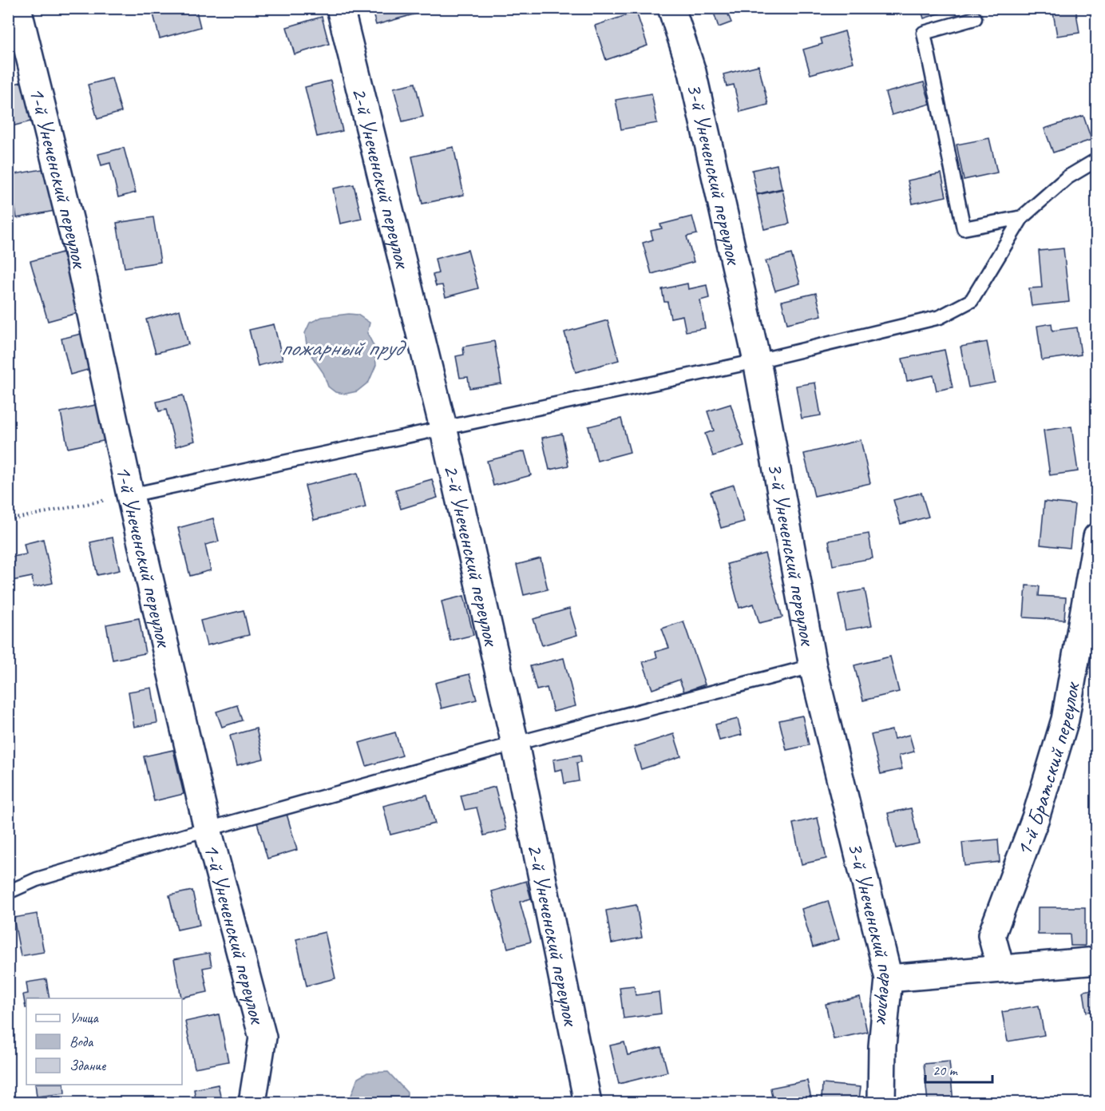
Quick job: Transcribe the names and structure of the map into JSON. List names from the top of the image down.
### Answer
{
  "streets": {
    "street": [
      "3-й Унеченский переулок",
      "2-й Унеченский переулок",
      "1-й Унеченский переулок",
      "1-й Братский переулок"
    ]
  },
  "water": ["пожарный пруд"],
  "legend": ["Улица", "Вода", "Здание"],
  "scale_bar": "20 m"
}
